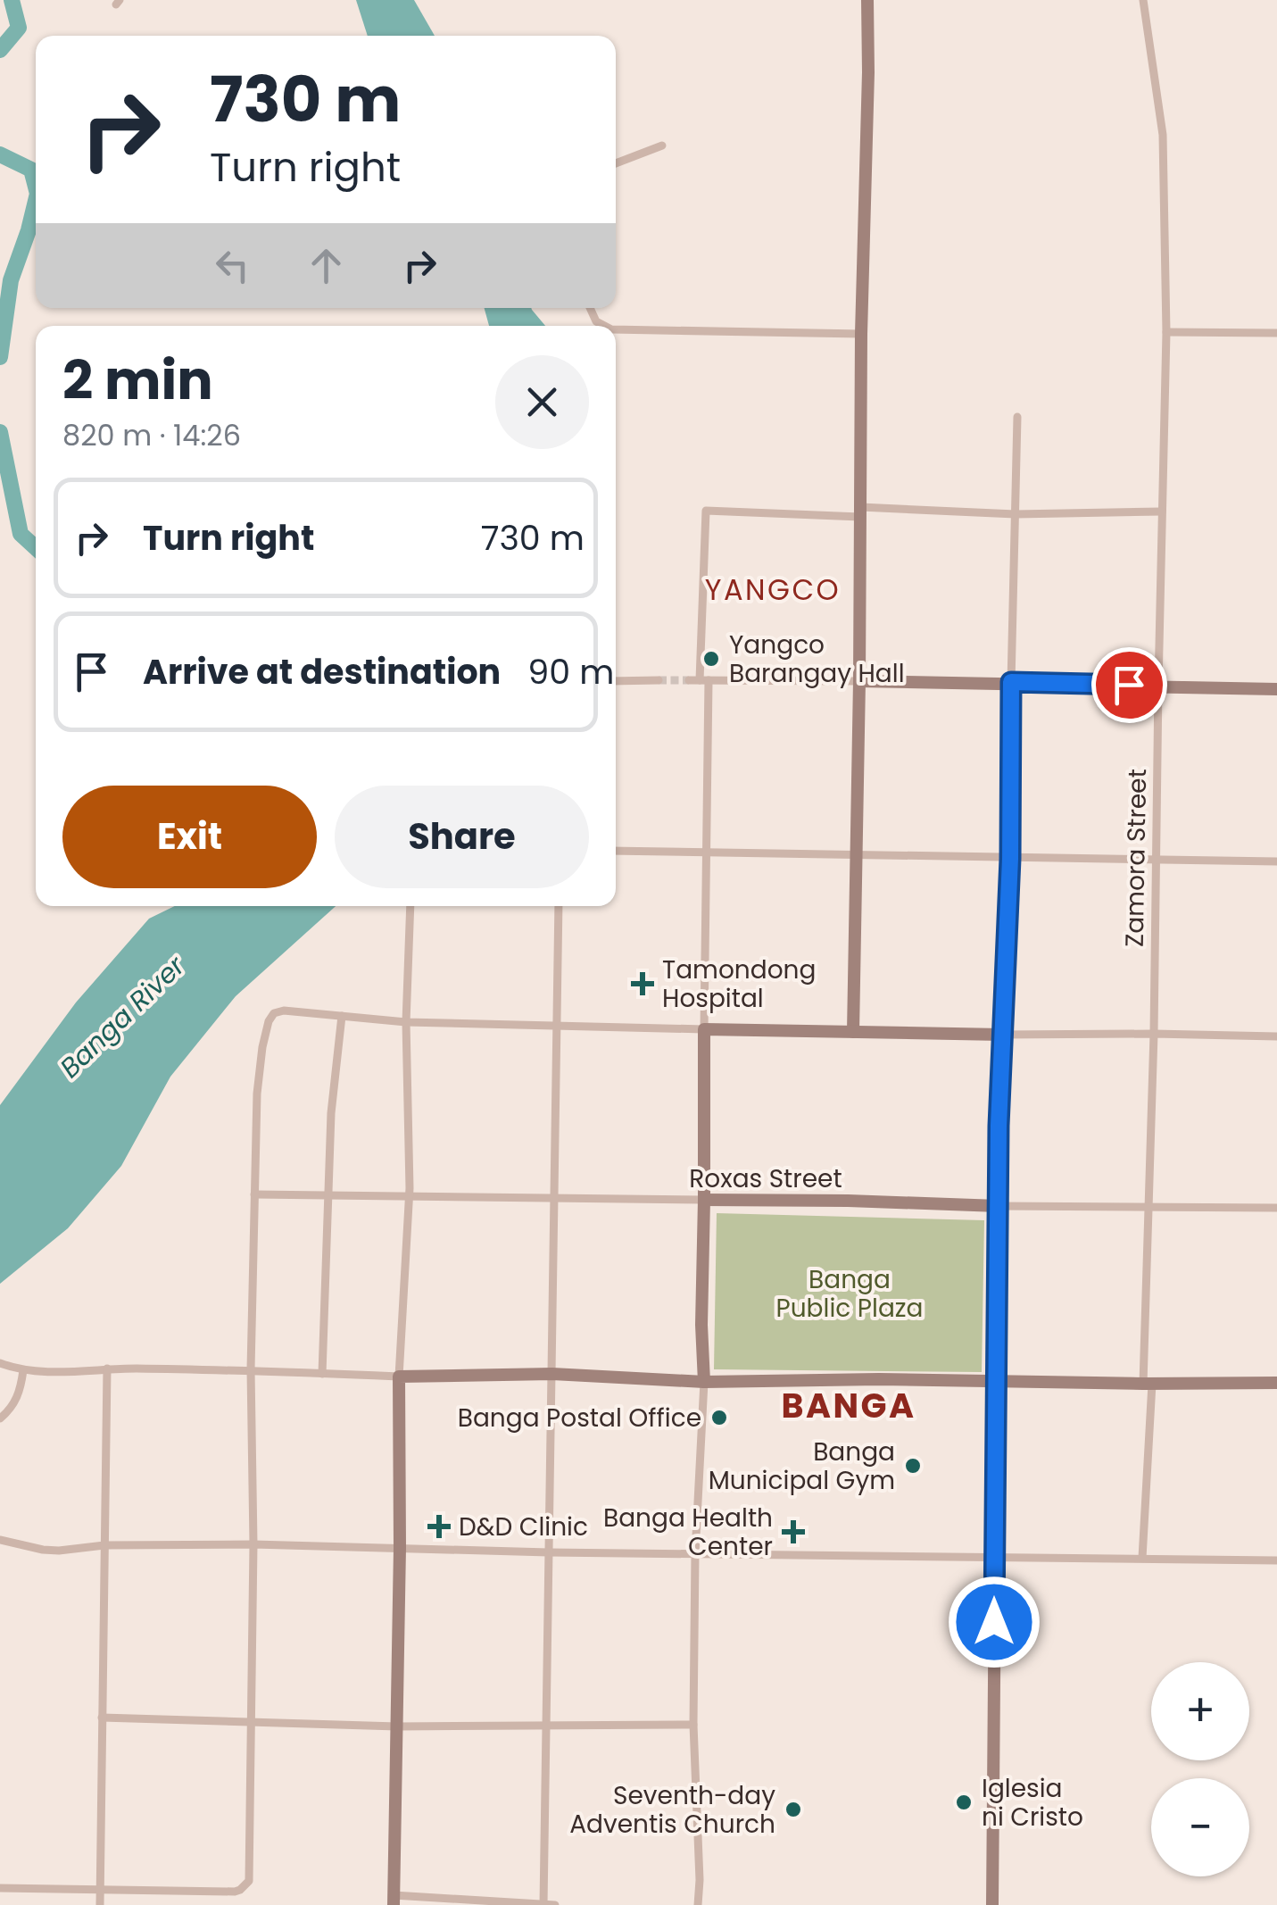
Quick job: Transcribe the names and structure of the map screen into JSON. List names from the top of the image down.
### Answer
{
  "streets": {
    "street": ["Zamora Street", "Roxas Street"]
  },
  "crossings": [
    ["Zamora Street", "Roxas Street"]
  ],
  "districts": ["YANGCO", "BANGA"],
  "water": ["Banga River"],
  "parks": ["Banga Public Plaza"],
  "places": {
    "other": [
      "Yangco Barangay Hall",
      "Banga Postal Office",
      "Banga Municipal Gym",
      "Iglesia ni Cristo",
      "Seventh-day Adventis Church"
    ],
    "health": ["Tamondong Hospital", "D&D Clinic", "Banga Health Center"]
  },
  "page": {
    "turn": ["730 m", "Turn right"],
    "heading": ["2 min", "820 m · 14:26"],
    "list": [
      {
        "name": "Turn right",
        "value": "730 m"
      },
      {
        "name": "Arrive at destination",
        "value": "90 m"
      }
    ],
    "buttons": ["Exit", "Share"],
    "map_buttons": ["+", "−"]
  }
}
